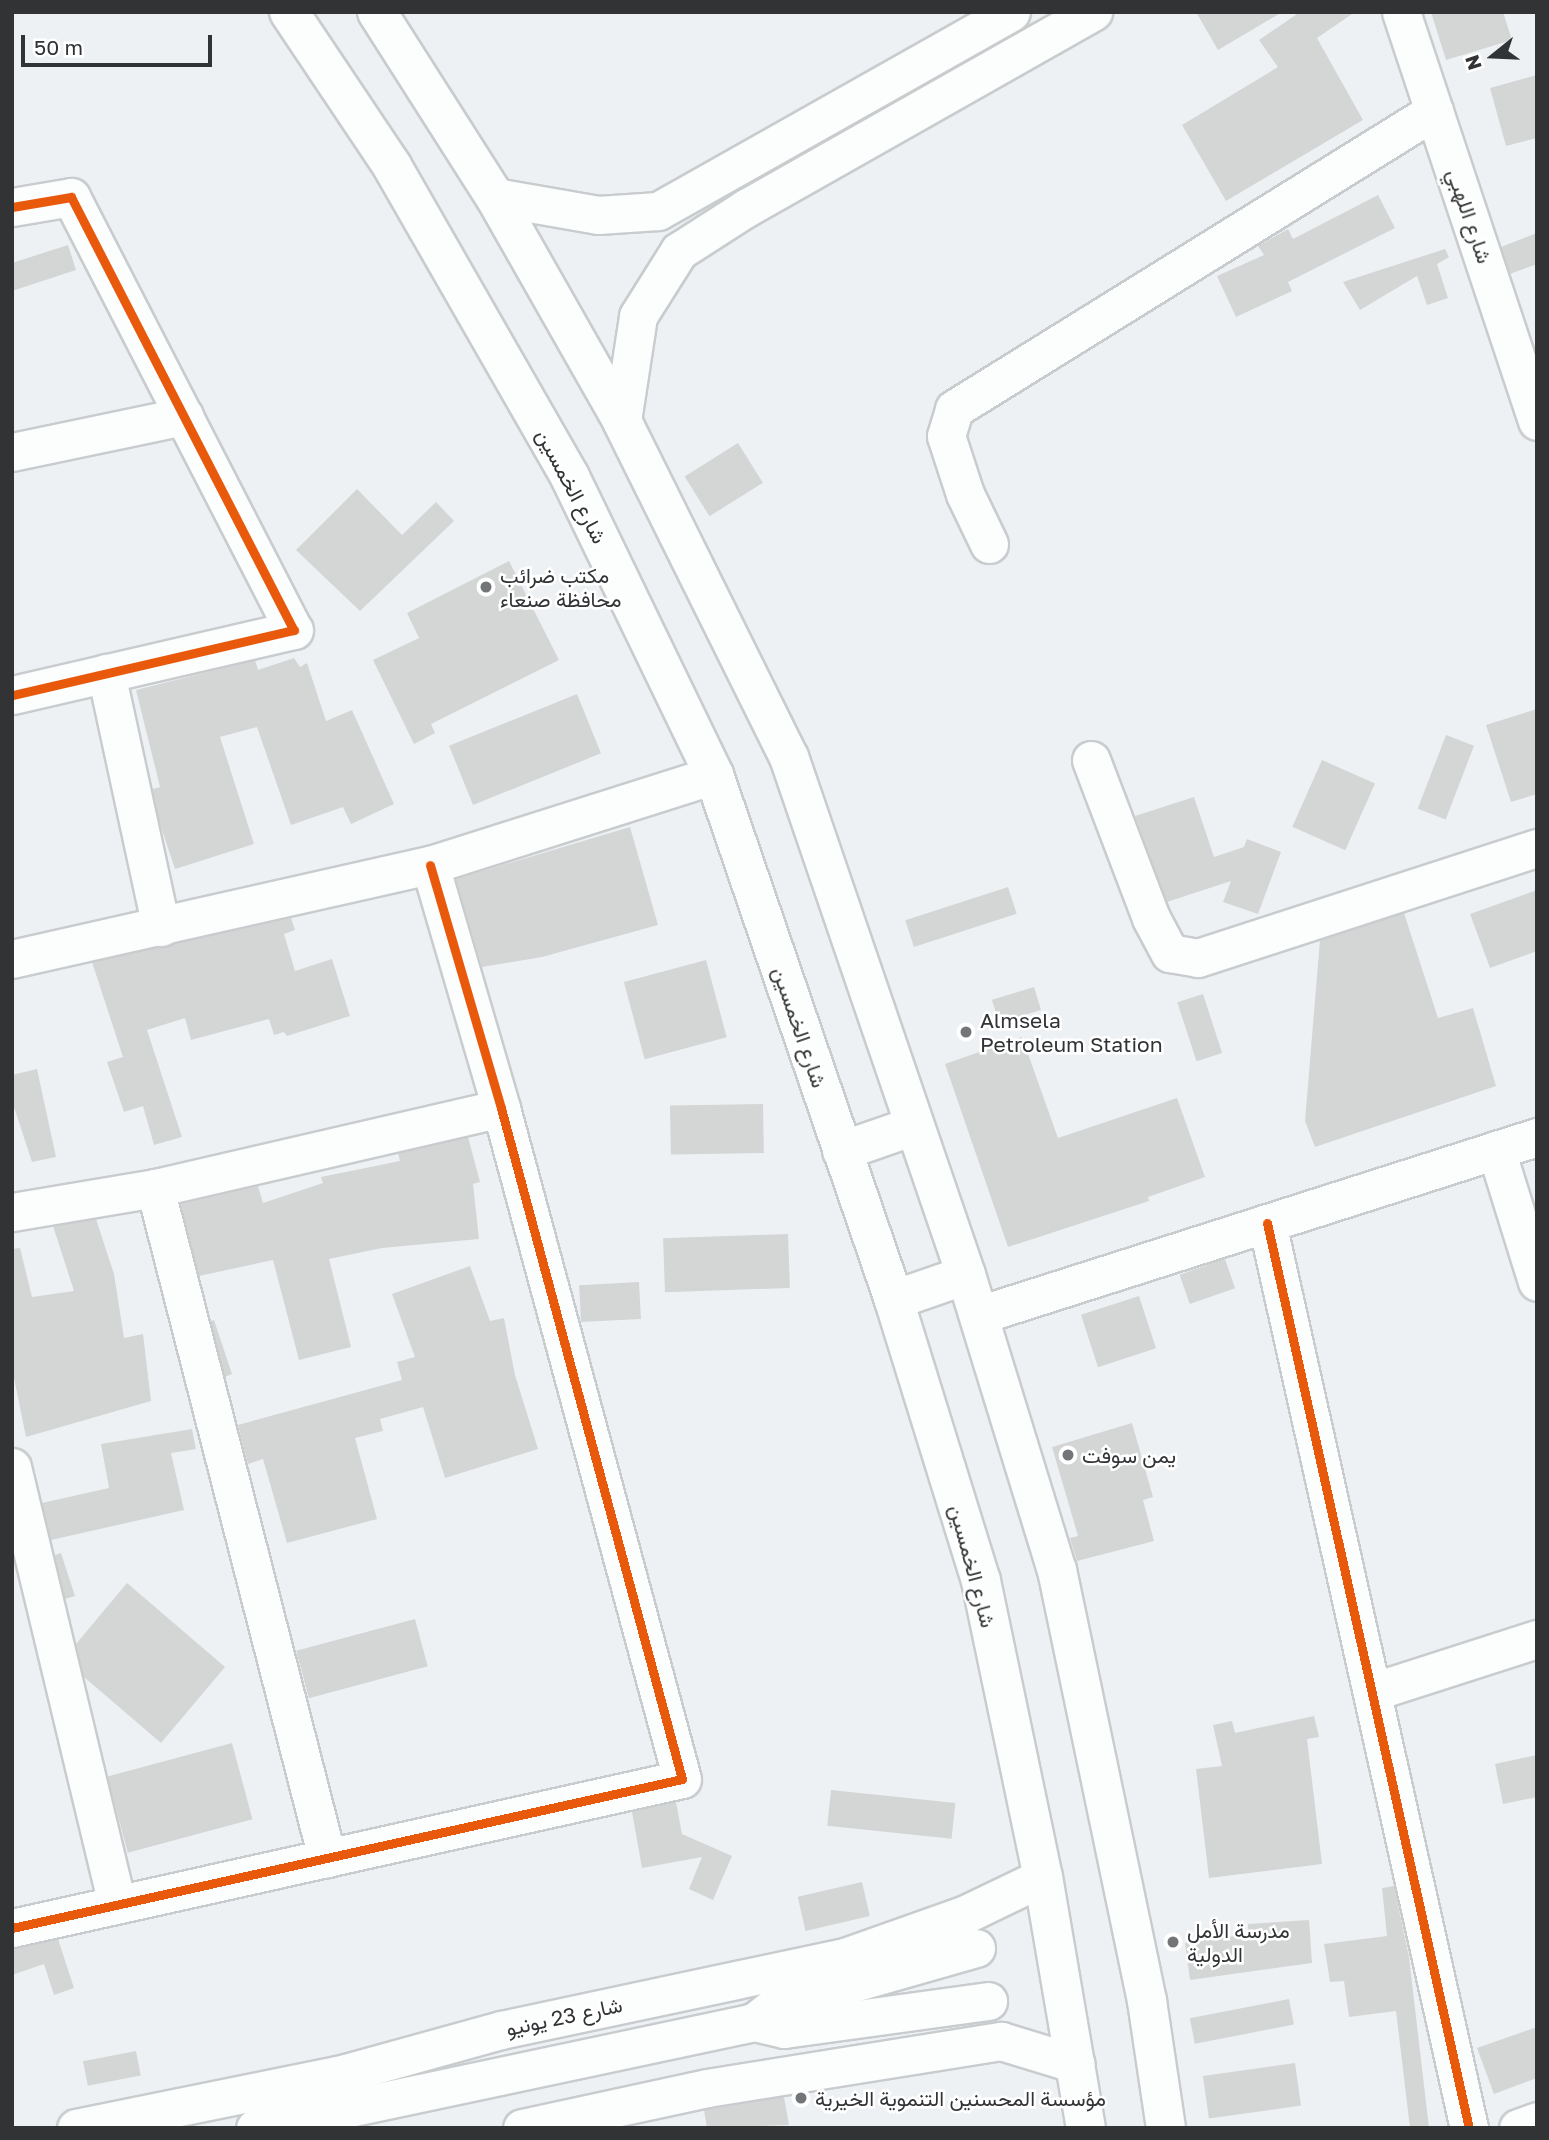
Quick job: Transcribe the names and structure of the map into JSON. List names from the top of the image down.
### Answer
{
  "streets": {
    "main road": ["شارع الخمسين"],
    "street": ["شارع اللهبي", "شارع 23 يونيو"]
  },
  "crossings": [
    ["شارع الخمسين", "شارع 23 يونيو"]
  ],
  "places": [
    "مكتب ضرائب محافظة صنعاء",
    "Almsela Petroleum Station",
    "يمن سوفت",
    "مدرسة الأمل الدولية",
    "مؤسسة المحسنين التنموية الخيرية"
  ],
  "scale_bar": "50 m",
  "north": "left"
}
